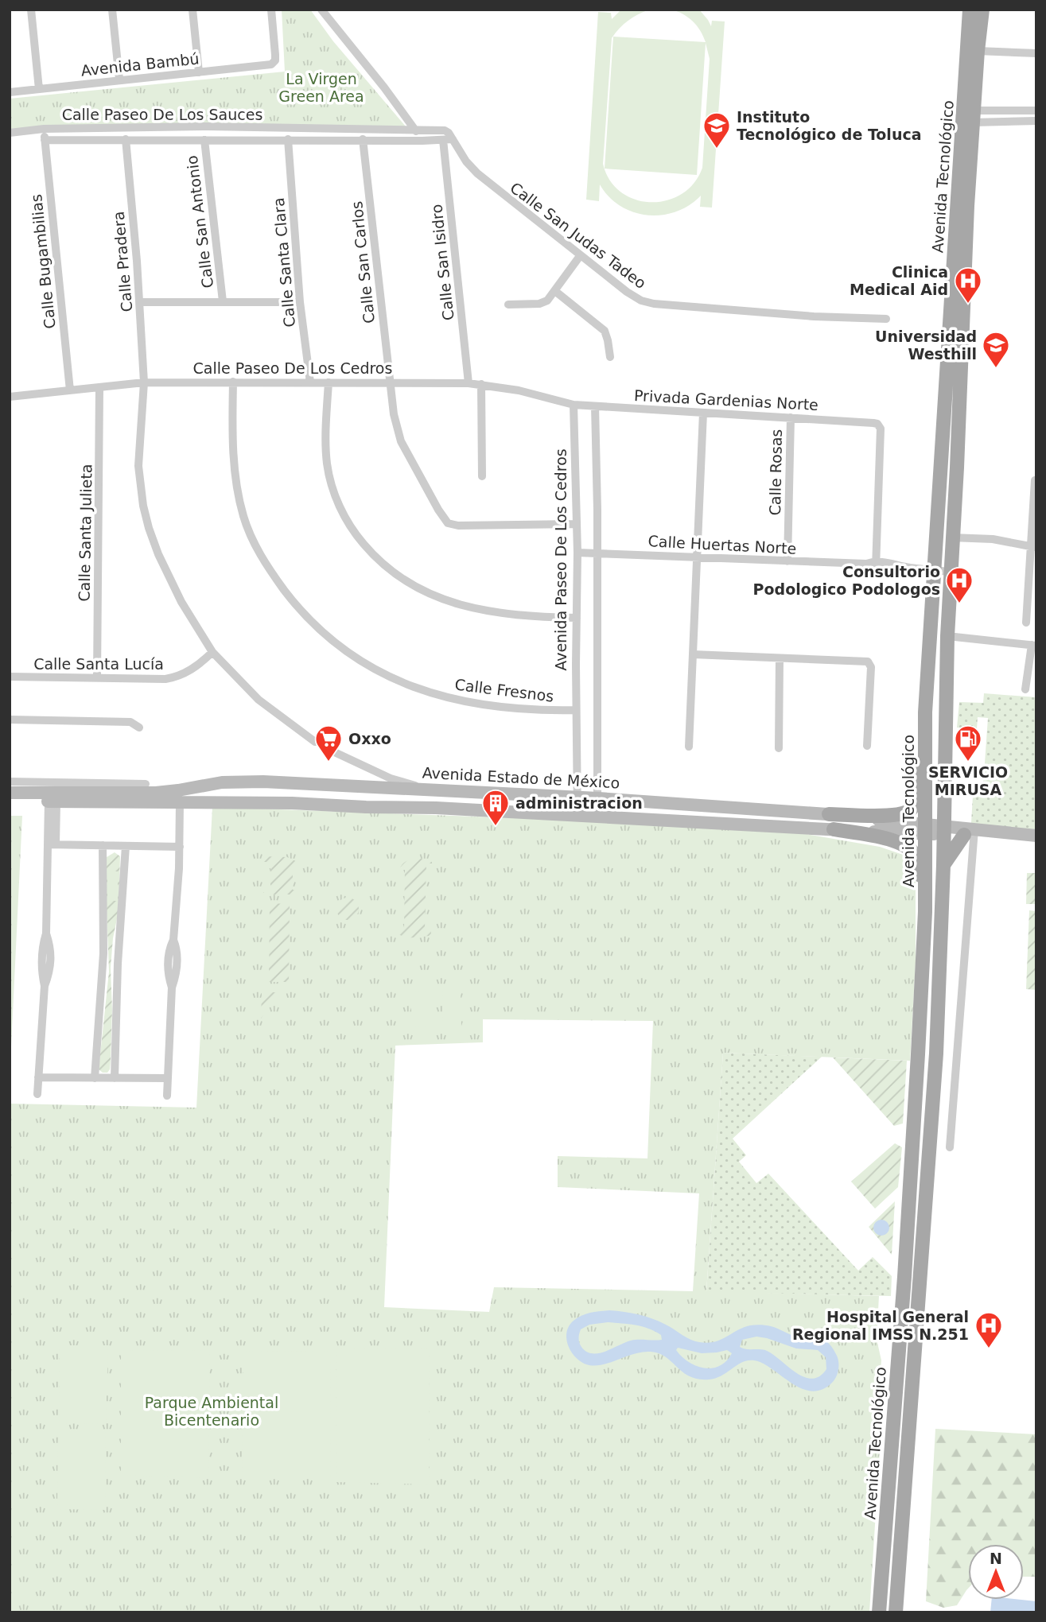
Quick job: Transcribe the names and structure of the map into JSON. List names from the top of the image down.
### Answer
{
  "streets": {
    "main road": ["Avenida Tecnológico", "Avenida Estado de México"],
    "street": [
      "Avenida Bambú",
      "Calle Paseo De Los Sauces",
      "Calle San Antonio",
      "Calle San Judas Tadeo",
      "Calle Bugambilias",
      "Calle Pradera",
      "Calle Santa Clara",
      "Calle San Carlos",
      "Calle San Isidro",
      "Calle Paseo De Los Cedros",
      "Privada Gardenias Norte",
      "Calle Rosas",
      "Calle Santa Julieta",
      "Calle Huertas Norte",
      "Avenida Paseo De Los Cedros",
      "Calle Santa Lucía",
      "Calle Fresnos"
    ]
  },
  "crossings": [
    ["Calle Paseo De Los Sauces", "Calle San Antonio"],
    ["Calle Paseo De Los Sauces", "Calle San Judas Tadeo"],
    ["Calle Paseo De Los Sauces", "Calle Bugambilias"],
    ["Calle Paseo De Los Sauces", "Calle Pradera"],
    ["Calle Paseo De Los Sauces", "Calle Santa Clara"],
    ["Calle Paseo De Los Sauces", "Calle San Carlos"],
    ["Calle Paseo De Los Sauces", "Calle San Isidro"],
    ["Avenida Tecnológico", "Calle Huertas Norte"],
    ["Avenida Tecnológico", "Avenida Estado de México"],
    ["Calle San Judas Tadeo", "Calle San Isidro"],
    ["Calle Bugambilias", "Calle Paseo De Los Cedros"],
    ["Calle Pradera", "Calle Paseo De Los Cedros"],
    ["Calle Pradera", "Calle Santa Lucía"],
    ["Calle Santa Clara", "Calle Paseo De Los Cedros"],
    ["Calle San Carlos", "Calle Paseo De Los Cedros"],
    ["Calle San Carlos", "Avenida Paseo De Los Cedros"],
    ["Calle San Isidro", "Calle Paseo De Los Cedros"],
    ["Calle Paseo De Los Cedros", "Privada Gardenias Norte"],
    ["Calle Paseo De Los Cedros", "Calle Santa Julieta"],
    ["Calle Paseo De Los Cedros", "Avenida Paseo De Los Cedros"],
    ["Calle Paseo De Los Cedros", "Calle Fresnos"],
    ["Privada Gardenias Norte", "Calle Rosas"],
    ["Privada Gardenias Norte", "Calle Huertas Norte"],
    ["Privada Gardenias Norte", "Avenida Paseo De Los Cedros"],
    ["Calle Rosas", "Calle Huertas Norte"],
    ["Calle Santa Julieta", "Calle Santa Lucía"],
    ["Calle Huertas Norte", "Avenida Paseo De Los Cedros"],
    ["Avenida Paseo De Los Cedros", "Calle Fresnos"],
    ["Avenida Paseo De Los Cedros", "Avenida Estado de México"]
  ],
  "parks": ["La Virgen Green Area", "Parque Ambiental Bicentenario"],
  "places": {
    "school or university": ["Instituto Tecnológico de Toluca", "Universidad Westhill"],
    "hospital": ["Clinica Medical Aid", "Consultorio Podologico Podologos", "Hospital General Regional IMSS N.251"],
    "supermarket": ["Oxxo"],
    "fuel station": ["SERVICIO MIRUSA"],
    "building": ["administracion"]
  },
  "north": "top"
}
